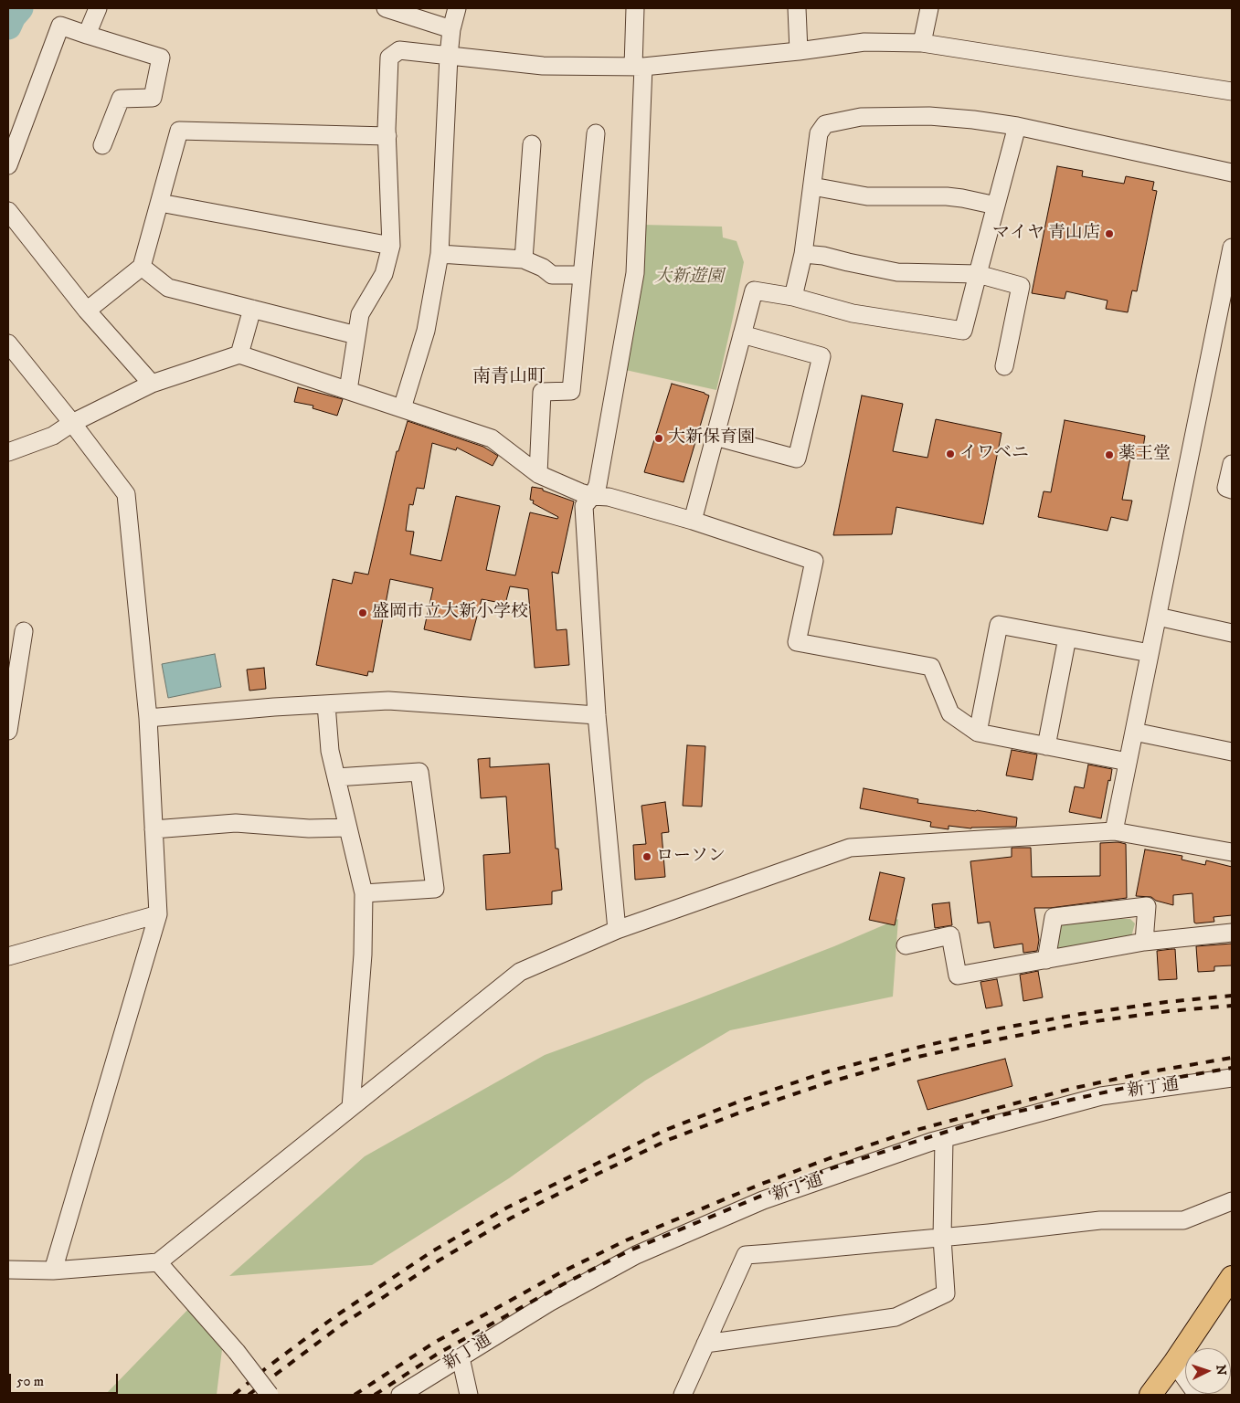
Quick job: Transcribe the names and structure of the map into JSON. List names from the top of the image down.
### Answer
{
  "streets": {
    "street": ["新丁通"]
  },
  "districts": ["南青山町"],
  "parks": ["大新遊園"],
  "places": [
    "マイヤ 青山店",
    "大新保育園",
    "イワベニ",
    "薬王堂",
    "盛岡市立大新小学校",
    "ローソン"
  ],
  "scale_bar": "50 m",
  "north": "right"
}
